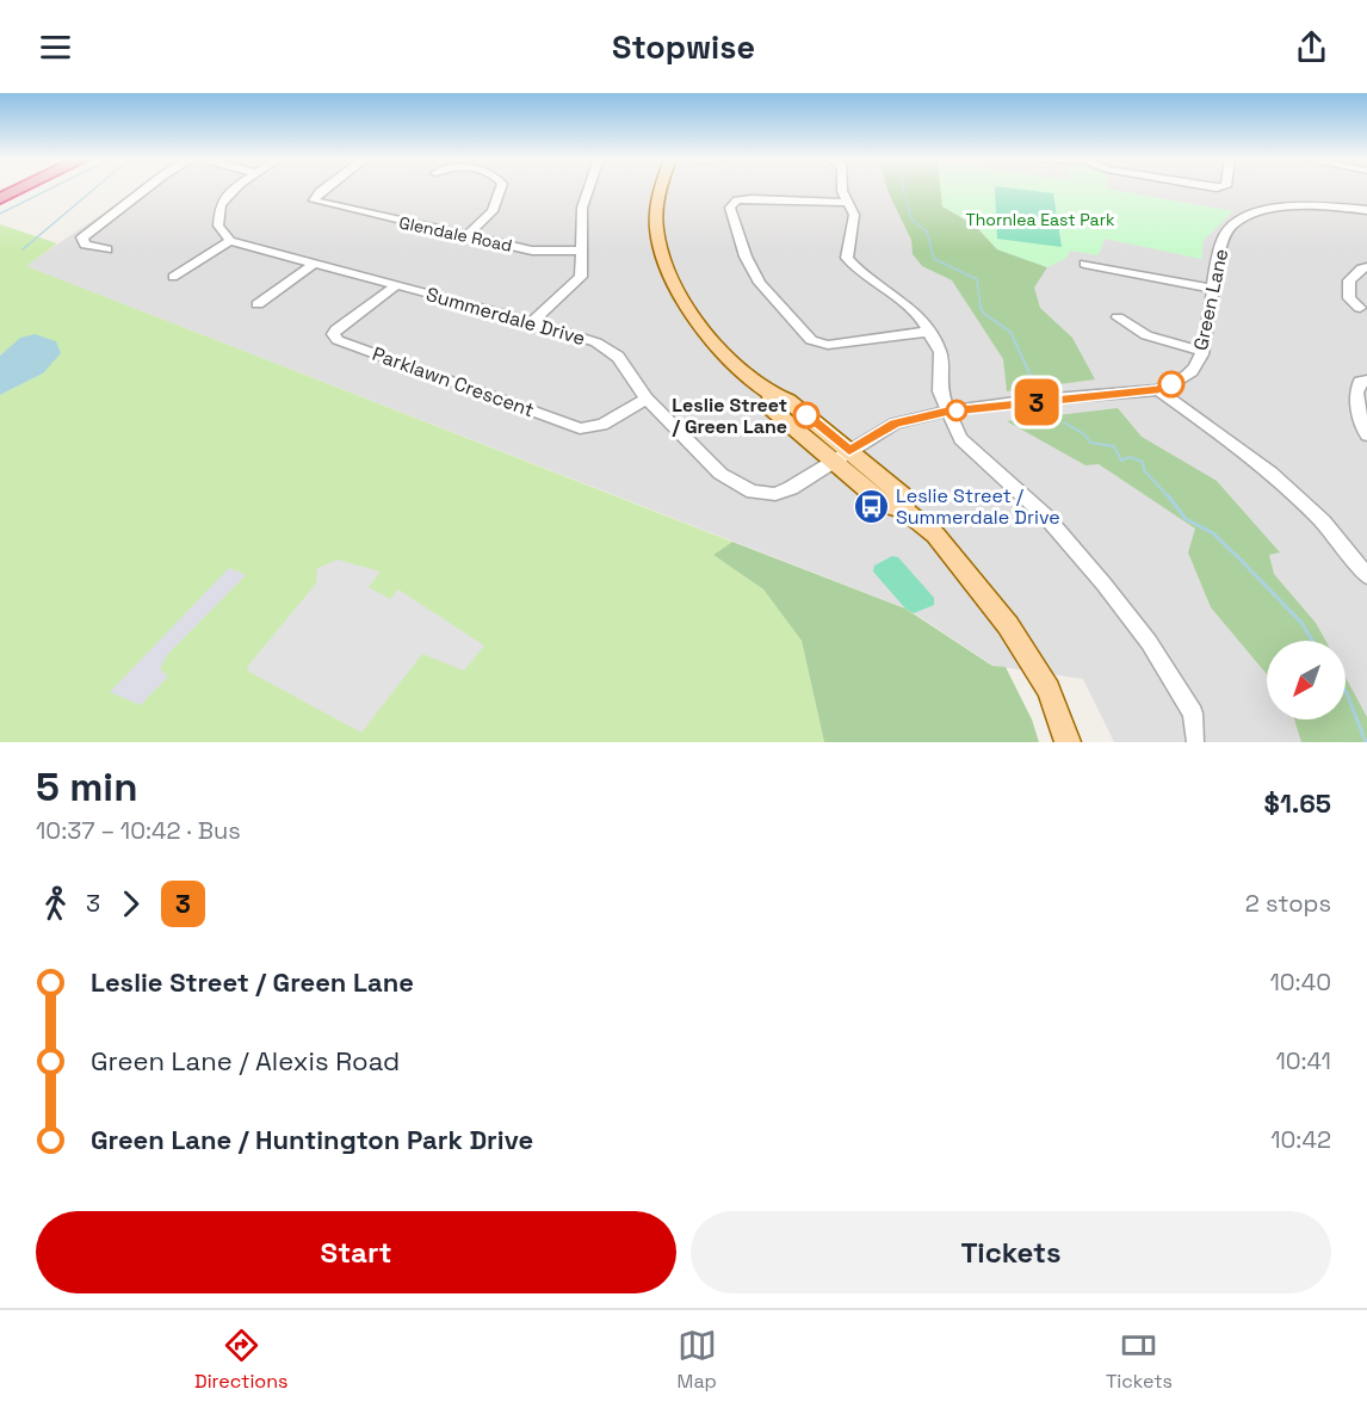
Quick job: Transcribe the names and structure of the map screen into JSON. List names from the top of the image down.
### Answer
{
  "streets": {
    "street": [
      "Glendale Road",
      "Green Lane",
      "Summerdale Drive",
      "Parklawn Crescent"
    ]
  },
  "crossings": [
    ["Green Lane", "Summerdale Drive"],
    ["Summerdale Drive", "Parklawn Crescent"]
  ],
  "parks": ["Thornlea East Park"],
  "places": {
    "other": ["Leslie Street / Green Lane"],
    "bus stop": ["Leslie Street / Summerdale Drive"]
  },
  "lines": ["bus line 3"],
  "north": "bottom left",
  "page": {
    "header": "Stopwise",
    "on_map": "3",
    "heading": ["5 min", "10:37 – 10:42 · Bus", "$1.65"],
    "legs": ["3", "3", "2 stops"],
    "list": [
      {
        "name": "Leslie Street / Green Lane",
        "value": "10:40"
      },
      {
        "name": "Green Lane / Alexis Road",
        "value": "10:41"
      },
      {
        "name": "Green Lane / Huntington Park Drive",
        "value": "10:42"
      }
    ],
    "buttons": ["Start", "Tickets"],
    "tabs": ["Directions", "Map", "Tickets"]
  }
}
